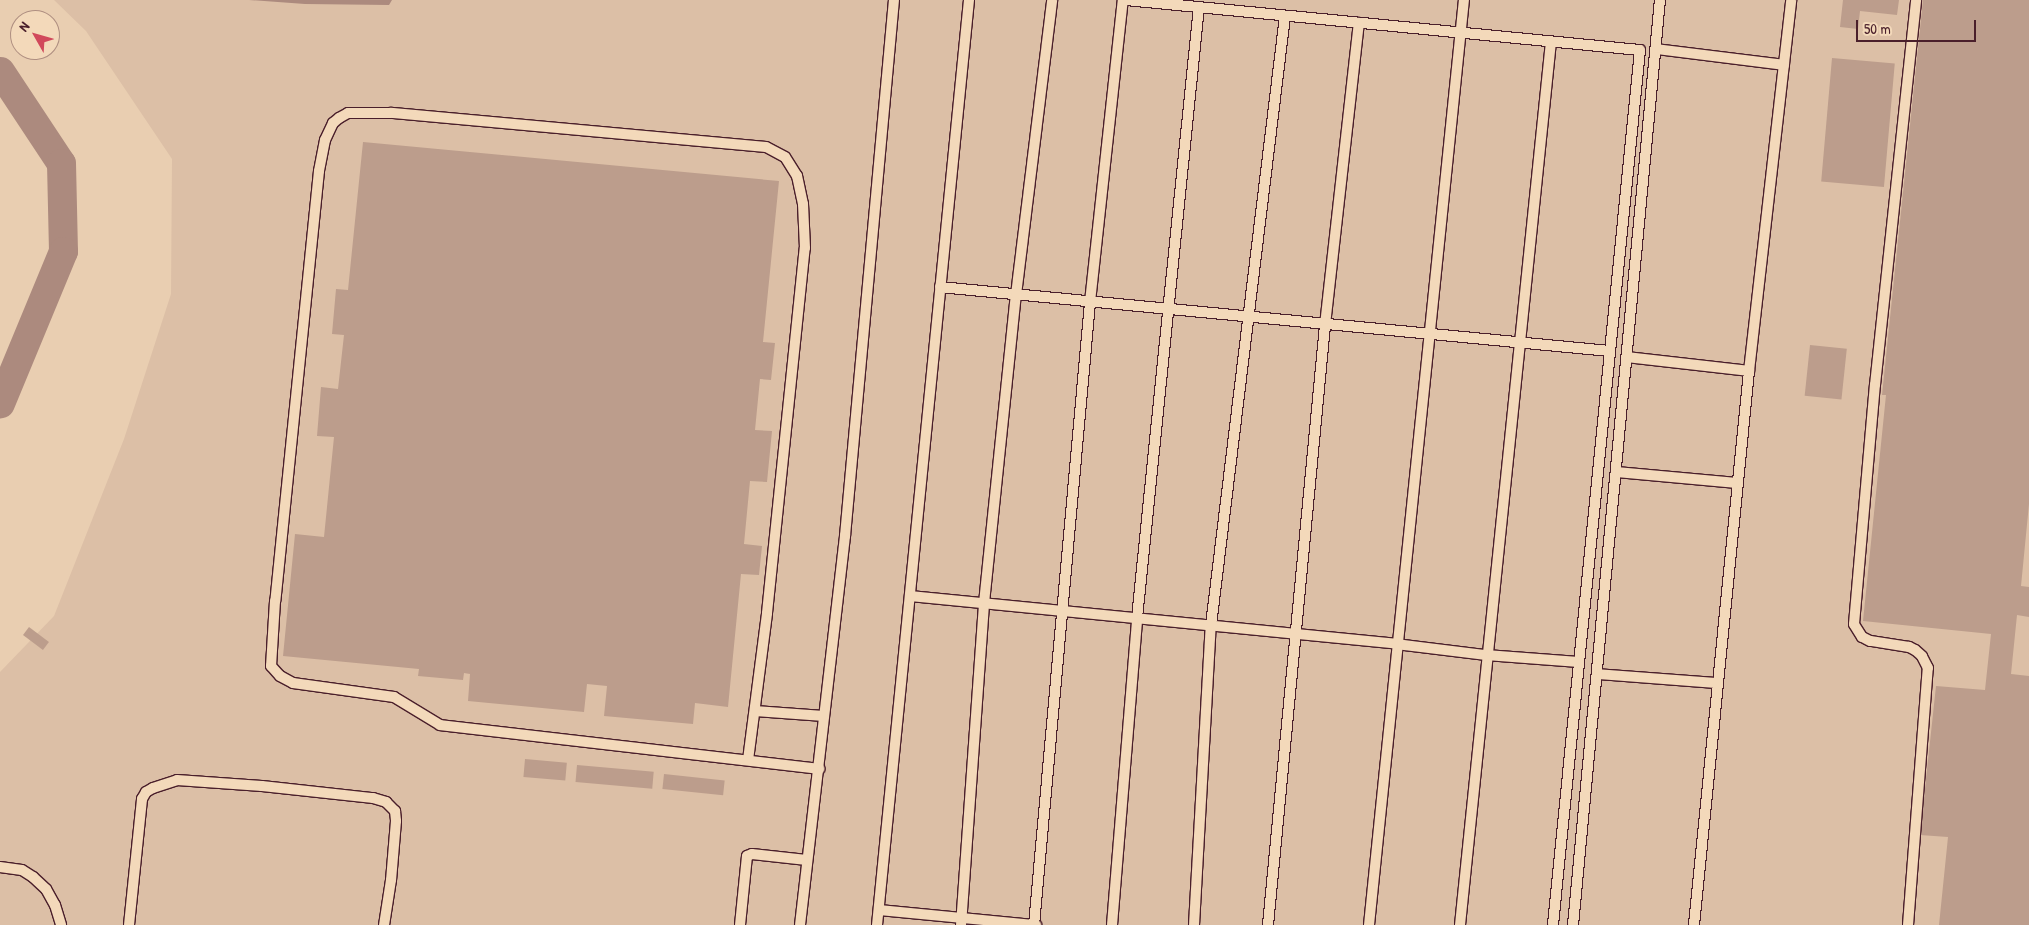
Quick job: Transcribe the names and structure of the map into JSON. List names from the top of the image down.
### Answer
{
  "scale_bar": "50 m",
  "north": "top left"
}
